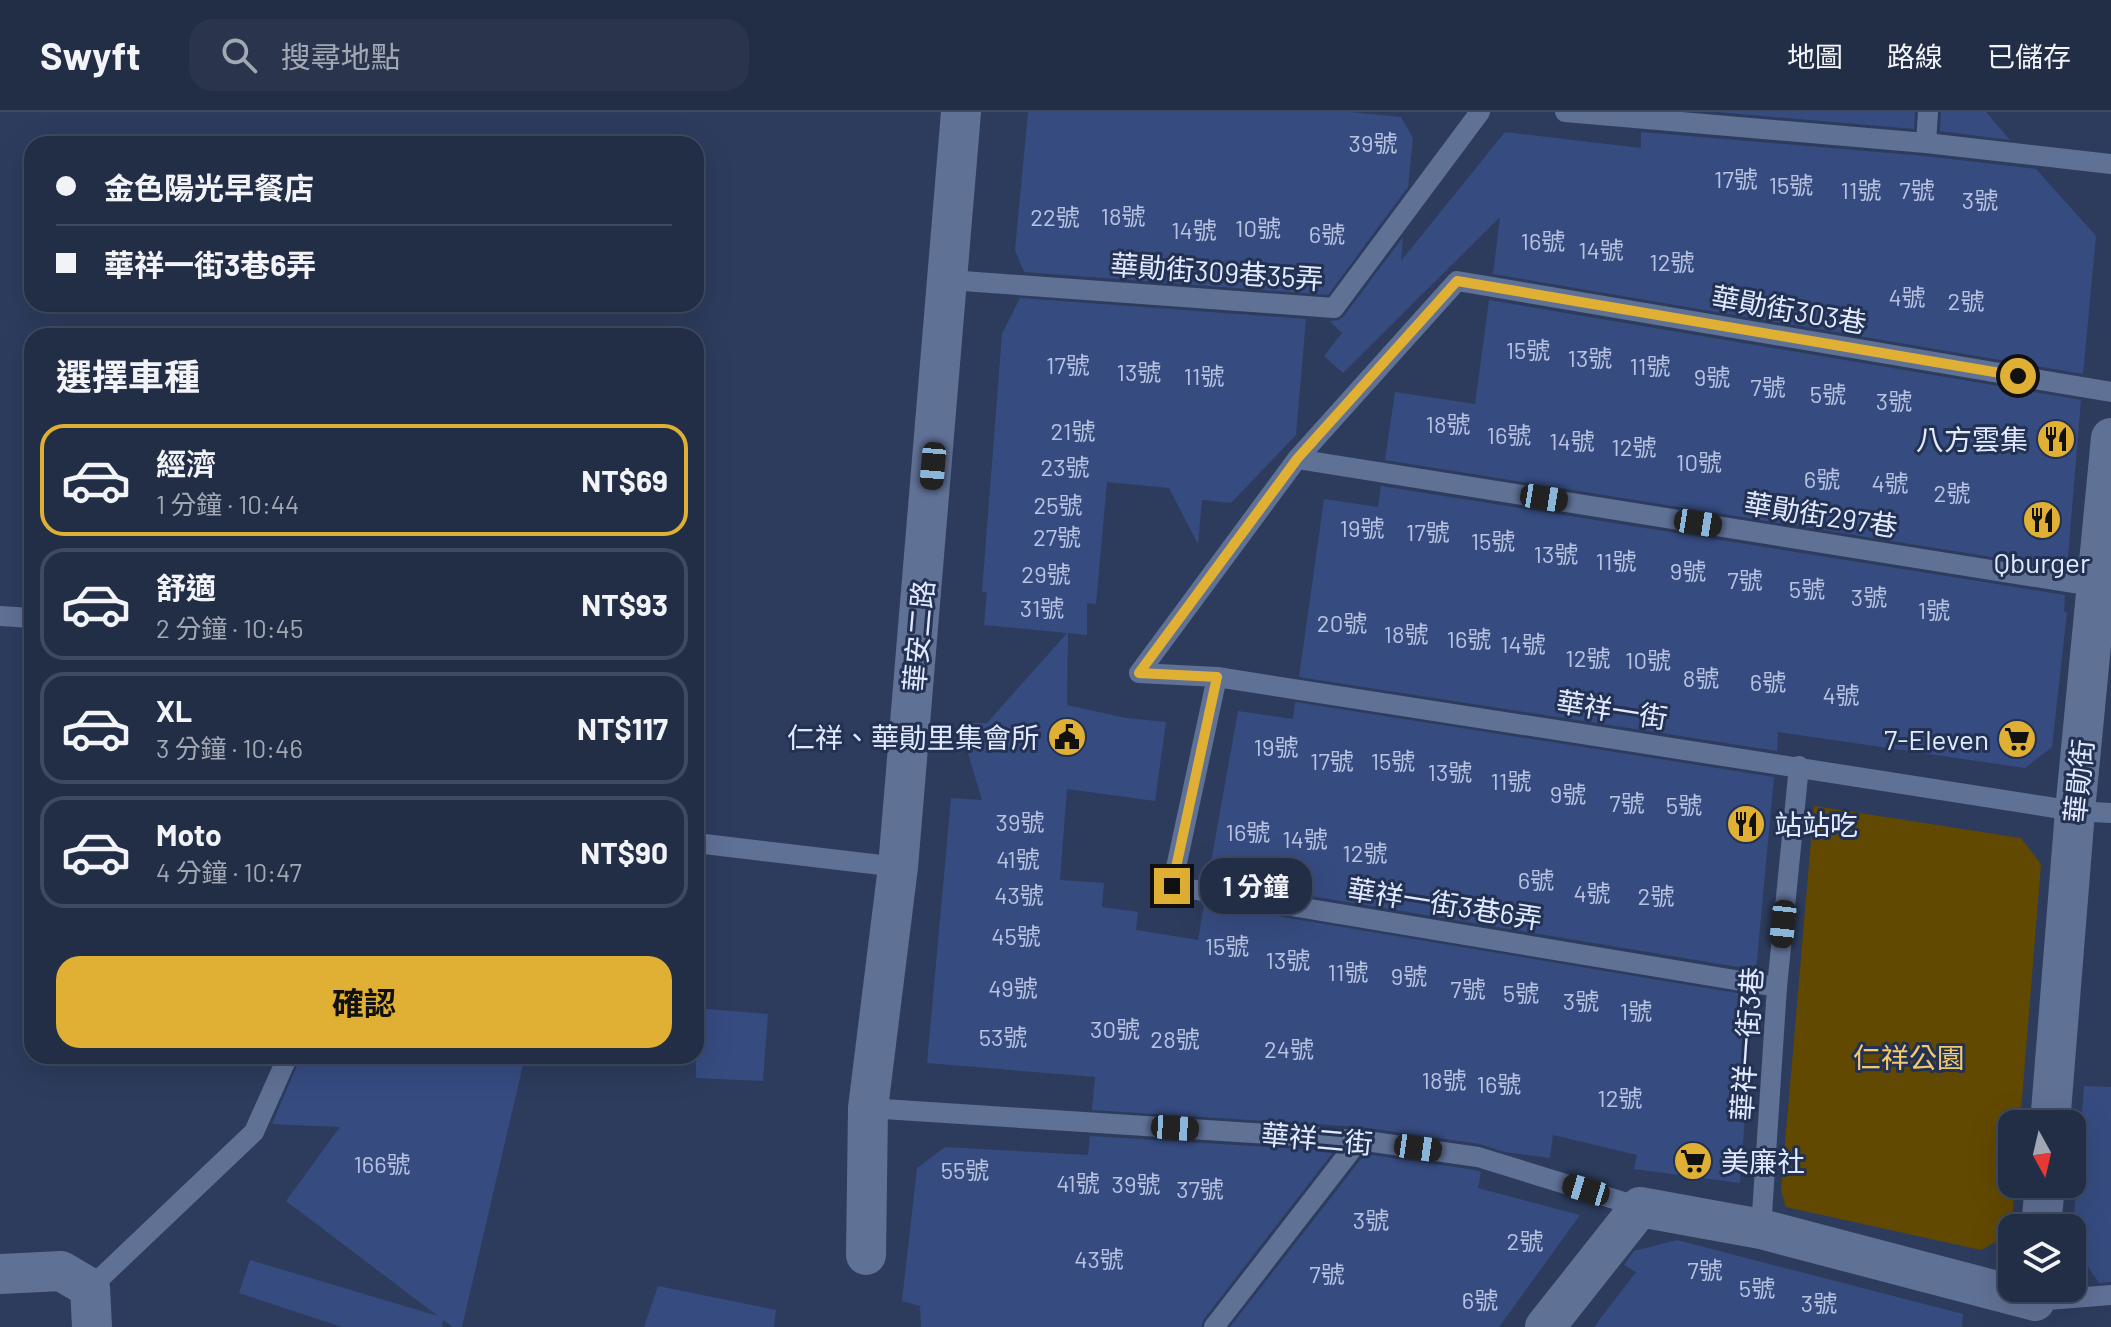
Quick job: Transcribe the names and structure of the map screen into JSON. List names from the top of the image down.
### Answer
{
  "streets": {
    "street": ["華安二路", "華勛街", "華祥二街"],
    "lane": [
      "華勛街309巷35弄",
      "華勛街303巷",
      "華勛街297巷",
      "華祥一街",
      "華祥一街3巷6弄",
      "華祥一街3巷"
    ]
  },
  "crossings": [
    ["華勛街309巷35弄", "華安二路"],
    ["華勛街303巷", "華勛街297巷"],
    ["華勛街303巷", "華祥一街"],
    ["華勛街297巷", "華祥一街"],
    ["華勛街297巷", "華勛街"],
    ["華安二路", "華祥二街"],
    ["華祥一街", "華勛街"],
    ["華祥一街", "華祥一街3巷6弄"],
    ["華祥一街", "華祥一街3巷"],
    ["華祥一街3巷6弄", "華祥一街3巷"],
    ["華祥一街3巷", "華祥二街"]
  ],
  "parks": ["仁祥公園"],
  "places": {
    "restaurant": ["八方雲集", "Qburger", "站站吃"],
    "public building": ["仁祥、華勛里集會所"],
    "supermarket": ["7-Eleven", "美廉社"]
  },
  "house_numbers": [
    "39號",
    "17號",
    "15號",
    "11號",
    "7號",
    "3號",
    "18號",
    "22號",
    "10號",
    "14號",
    "6號",
    "16號",
    "14號",
    "12號",
    "4號",
    "2號",
    "15號",
    "13號",
    "17號",
    "11號",
    "13號",
    "11號",
    "9號",
    "7號",
    "5號",
    "3號",
    "18號",
    "21號",
    "16號",
    "14號",
    "12號",
    "10號",
    "23號",
    "6號",
    "4號",
    "2號",
    "25號",
    "19號",
    "17號",
    "27號",
    "15號",
    "13號",
    "11號",
    "9號",
    "29號",
    "7號",
    "5號",
    "3號",
    "31號",
    "1號",
    "20號",
    "18號",
    "16號",
    "14號",
    "12號",
    "10號",
    "8號",
    "6號",
    "4號",
    "19號",
    "17號",
    "15號",
    "13號",
    "11號",
    "9號",
    "7號",
    "5號",
    "39號",
    "16號",
    "14號",
    "12號",
    "41號",
    "6號",
    "4號",
    "43號",
    "2號",
    "45號",
    "15號",
    "13號",
    "11號",
    "9號",
    "49號",
    "7號",
    "5號",
    "3號",
    "1號",
    "30號",
    "53號",
    "28號",
    "24號",
    "18號",
    "16號",
    "12號",
    "166號",
    "55號",
    "41號",
    "39號",
    "37號",
    "3號",
    "2號",
    "43號",
    "7號",
    "7號",
    "5號",
    "6號",
    "3號"
  ],
  "north": "bottom",
  "page": {
    "header": "Swyft",
    "search": "搜尋地點",
    "nav": ["地圖", "路線", "已儲存"],
    "banner": ["金色陽光早餐店", "華祥一街3巷6弄"],
    "heading": "選擇車種",
    "list": [
      {
        "name": "經濟",
        "note": "1 分鐘 · 10:44",
        "value": "NT$69"
      },
      {
        "name": "舒適",
        "note": "2 分鐘 · 10:45",
        "value": "NT$93"
      },
      {
        "name": "XL",
        "note": "3 分鐘 · 10:46",
        "value": "NT$117"
      },
      {
        "name": "Moto",
        "note": "4 分鐘 · 10:47",
        "value": "NT$90"
      }
    ],
    "bubble": "1 分鐘",
    "buttons": "確認"
  }
}
